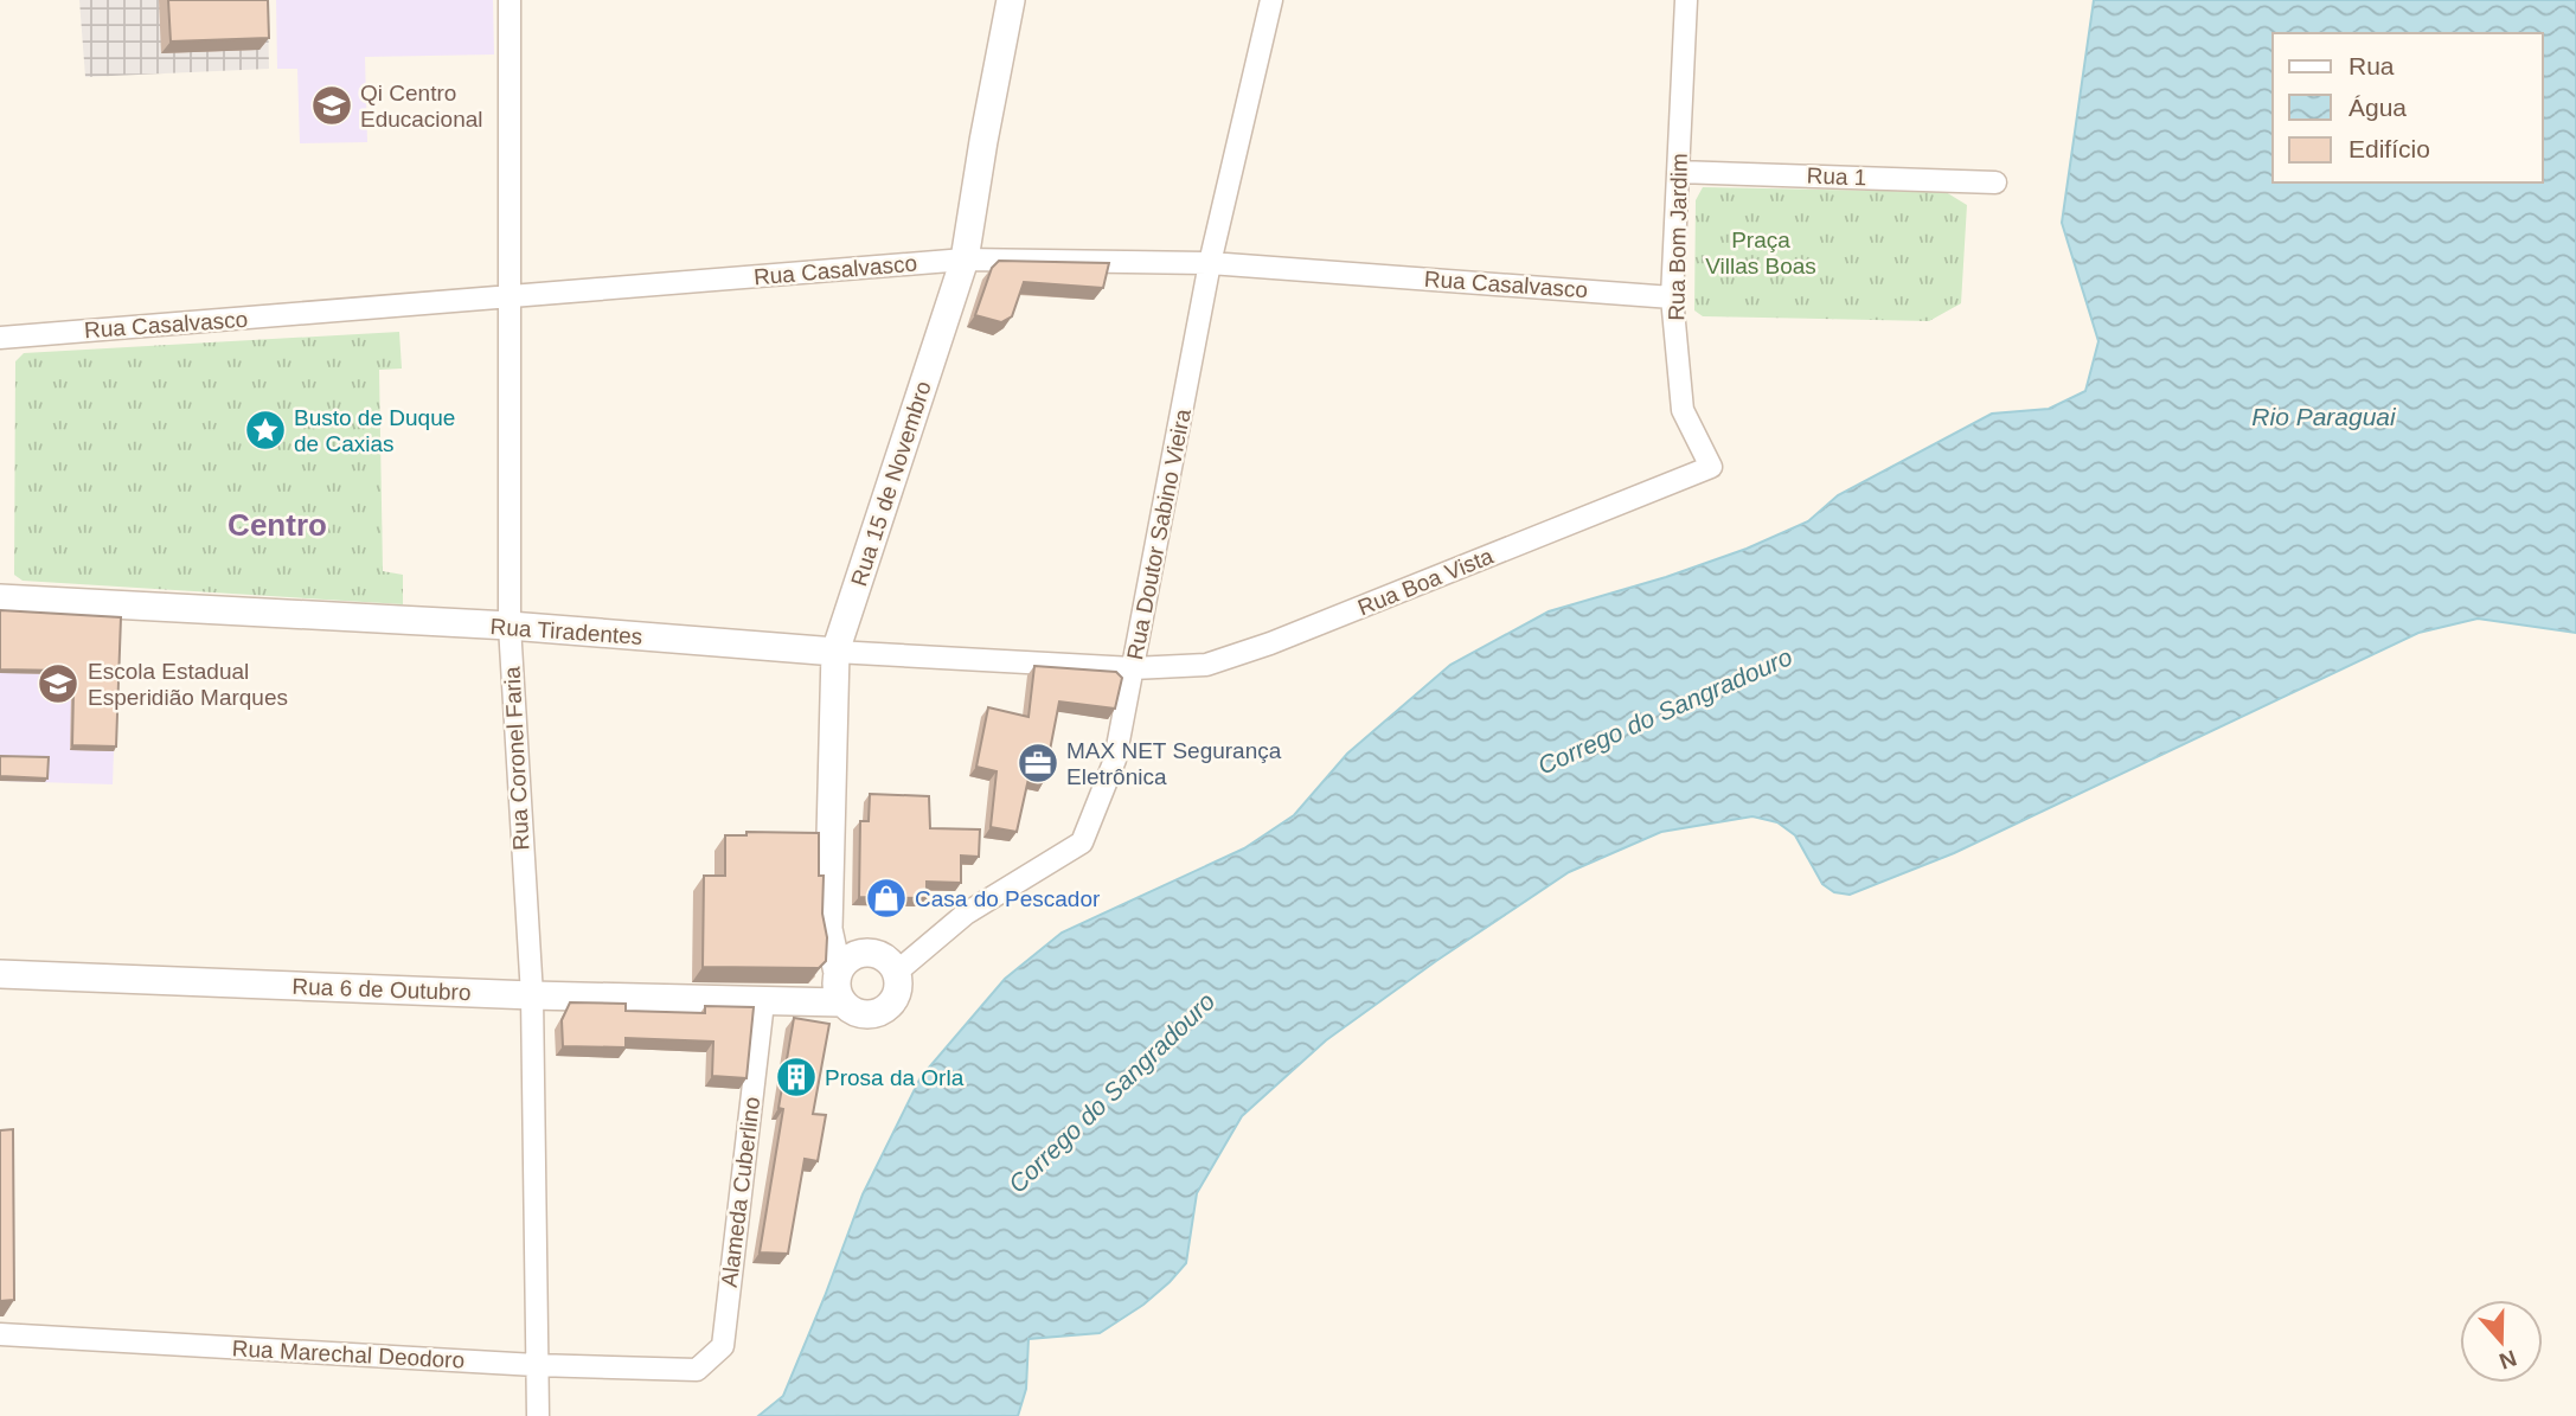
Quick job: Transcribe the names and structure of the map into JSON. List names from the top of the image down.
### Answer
{
  "streets": {
    "street": [
      "Rua 1",
      "Rua Bom Jardim",
      "Rua Casalvasco",
      "Rua 15 de Novembro",
      "Rua Doutor Sabino Vieira",
      "Rua Boa Vista",
      "Rua Tiradentes",
      "Rua Coronel Faria",
      "Rua 6 de Outubro",
      "Alameda Cuberlino",
      "Rua Marechal Deodoro"
    ]
  },
  "crossings": [
    ["Rua 1", "Rua Bom Jardim"],
    ["Rua Bom Jardim", "Rua Casalvasco"],
    ["Rua Bom Jardim", "Rua Boa Vista"],
    ["Rua Casalvasco", "Rua 15 de Novembro"],
    ["Rua Casalvasco", "Rua Doutor Sabino Vieira"],
    ["Rua Casalvasco", "Rua Coronel Faria"],
    ["Rua 15 de Novembro", "Rua Doutor Sabino Vieira"],
    ["Rua 15 de Novembro", "Rua Tiradentes"],
    ["Rua 15 de Novembro", "Rua 6 de Outubro"],
    ["Rua Doutor Sabino Vieira", "Rua Boa Vista"],
    ["Rua Doutor Sabino Vieira", "Rua Tiradentes"],
    ["Rua Doutor Sabino Vieira", "Rua 6 de Outubro"],
    ["Rua Boa Vista", "Rua Tiradentes"],
    ["Rua Tiradentes", "Rua Coronel Faria"],
    ["Rua Coronel Faria", "Rua 6 de Outubro"],
    ["Rua Coronel Faria", "Rua Marechal Deodoro"],
    ["Rua 6 de Outubro", "Alameda Cuberlino"],
    ["Alameda Cuberlino", "Rua Marechal Deodoro"]
  ],
  "districts": ["Centro"],
  "water": ["Rio Paraguai", "Corrego do Sangradouro"],
  "parks": ["Praça Villas Boas"],
  "places": {
    "school or university": ["Qi Centro Educacional", "Escola Estadual Esperidião Marques"],
    "place": ["Busto de Duque de Caxias"],
    "office": ["MAX NET Segurança Eletrônica"],
    "shop": ["Casa do Pescador"],
    "building": ["Prosa da Orla"]
  },
  "legend": ["Rua", "Água", "Edifício"],
  "north": "bottom"
}
